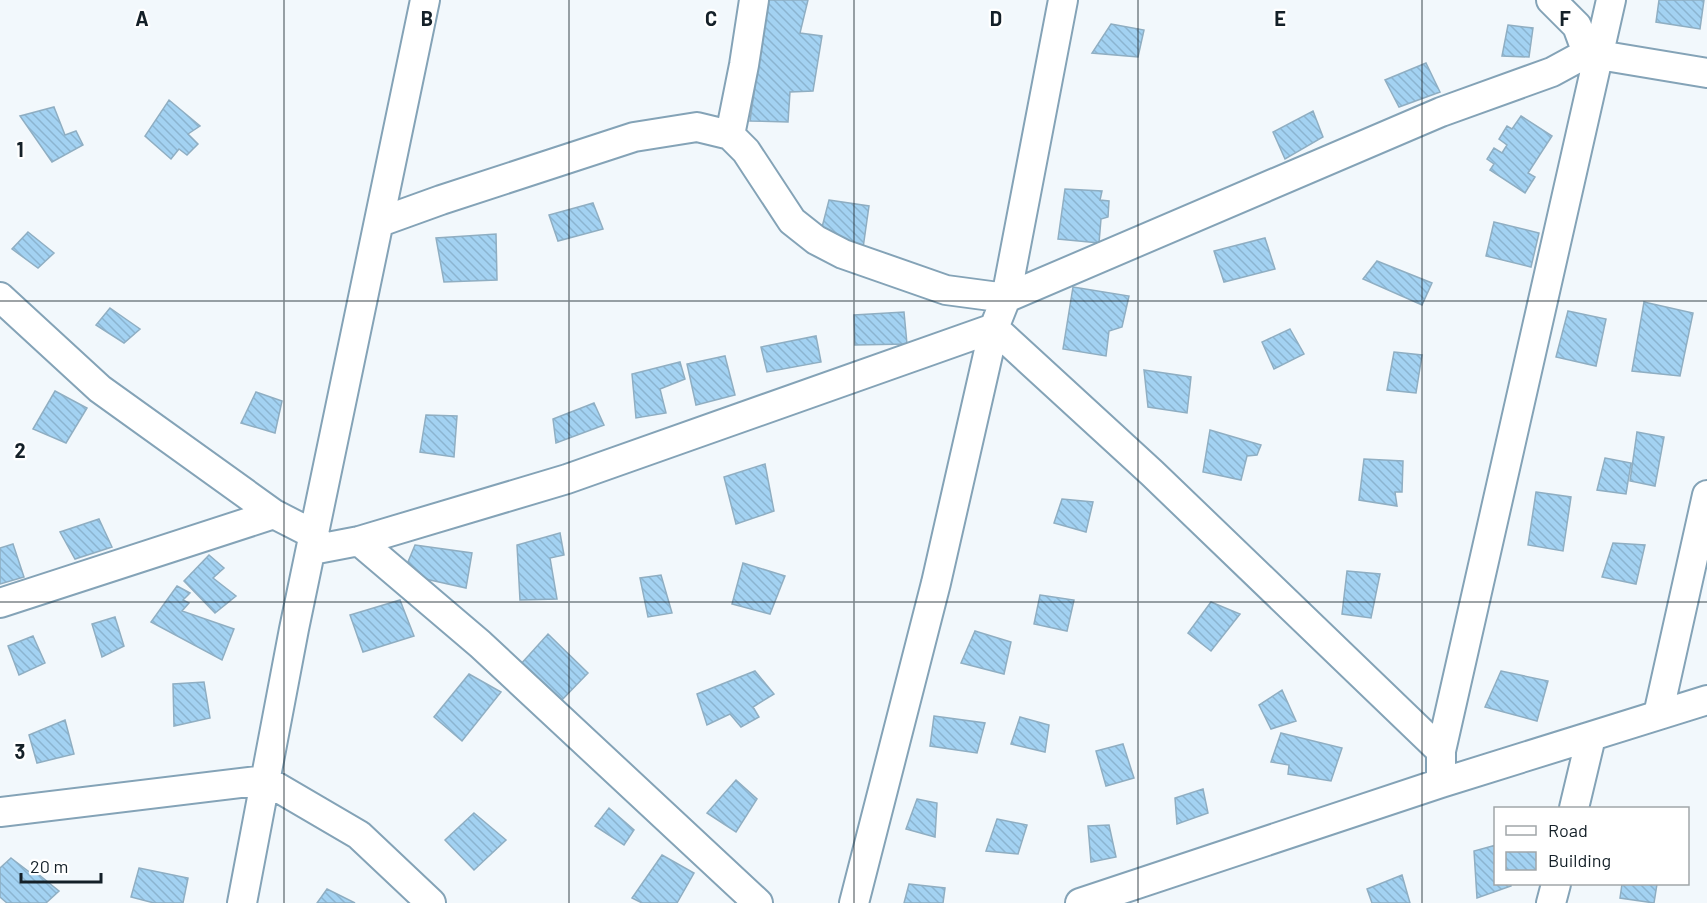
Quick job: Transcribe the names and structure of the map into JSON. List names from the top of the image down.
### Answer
{
  "legend": ["Road", "Building"],
  "scale_bar": "20 m",
  "grid": {
    "columns": [
      "A",
      "B",
      "C",
      "D",
      "E",
      "F"
    ],
    "rows": ["1", "2", "3"]
  }
}
